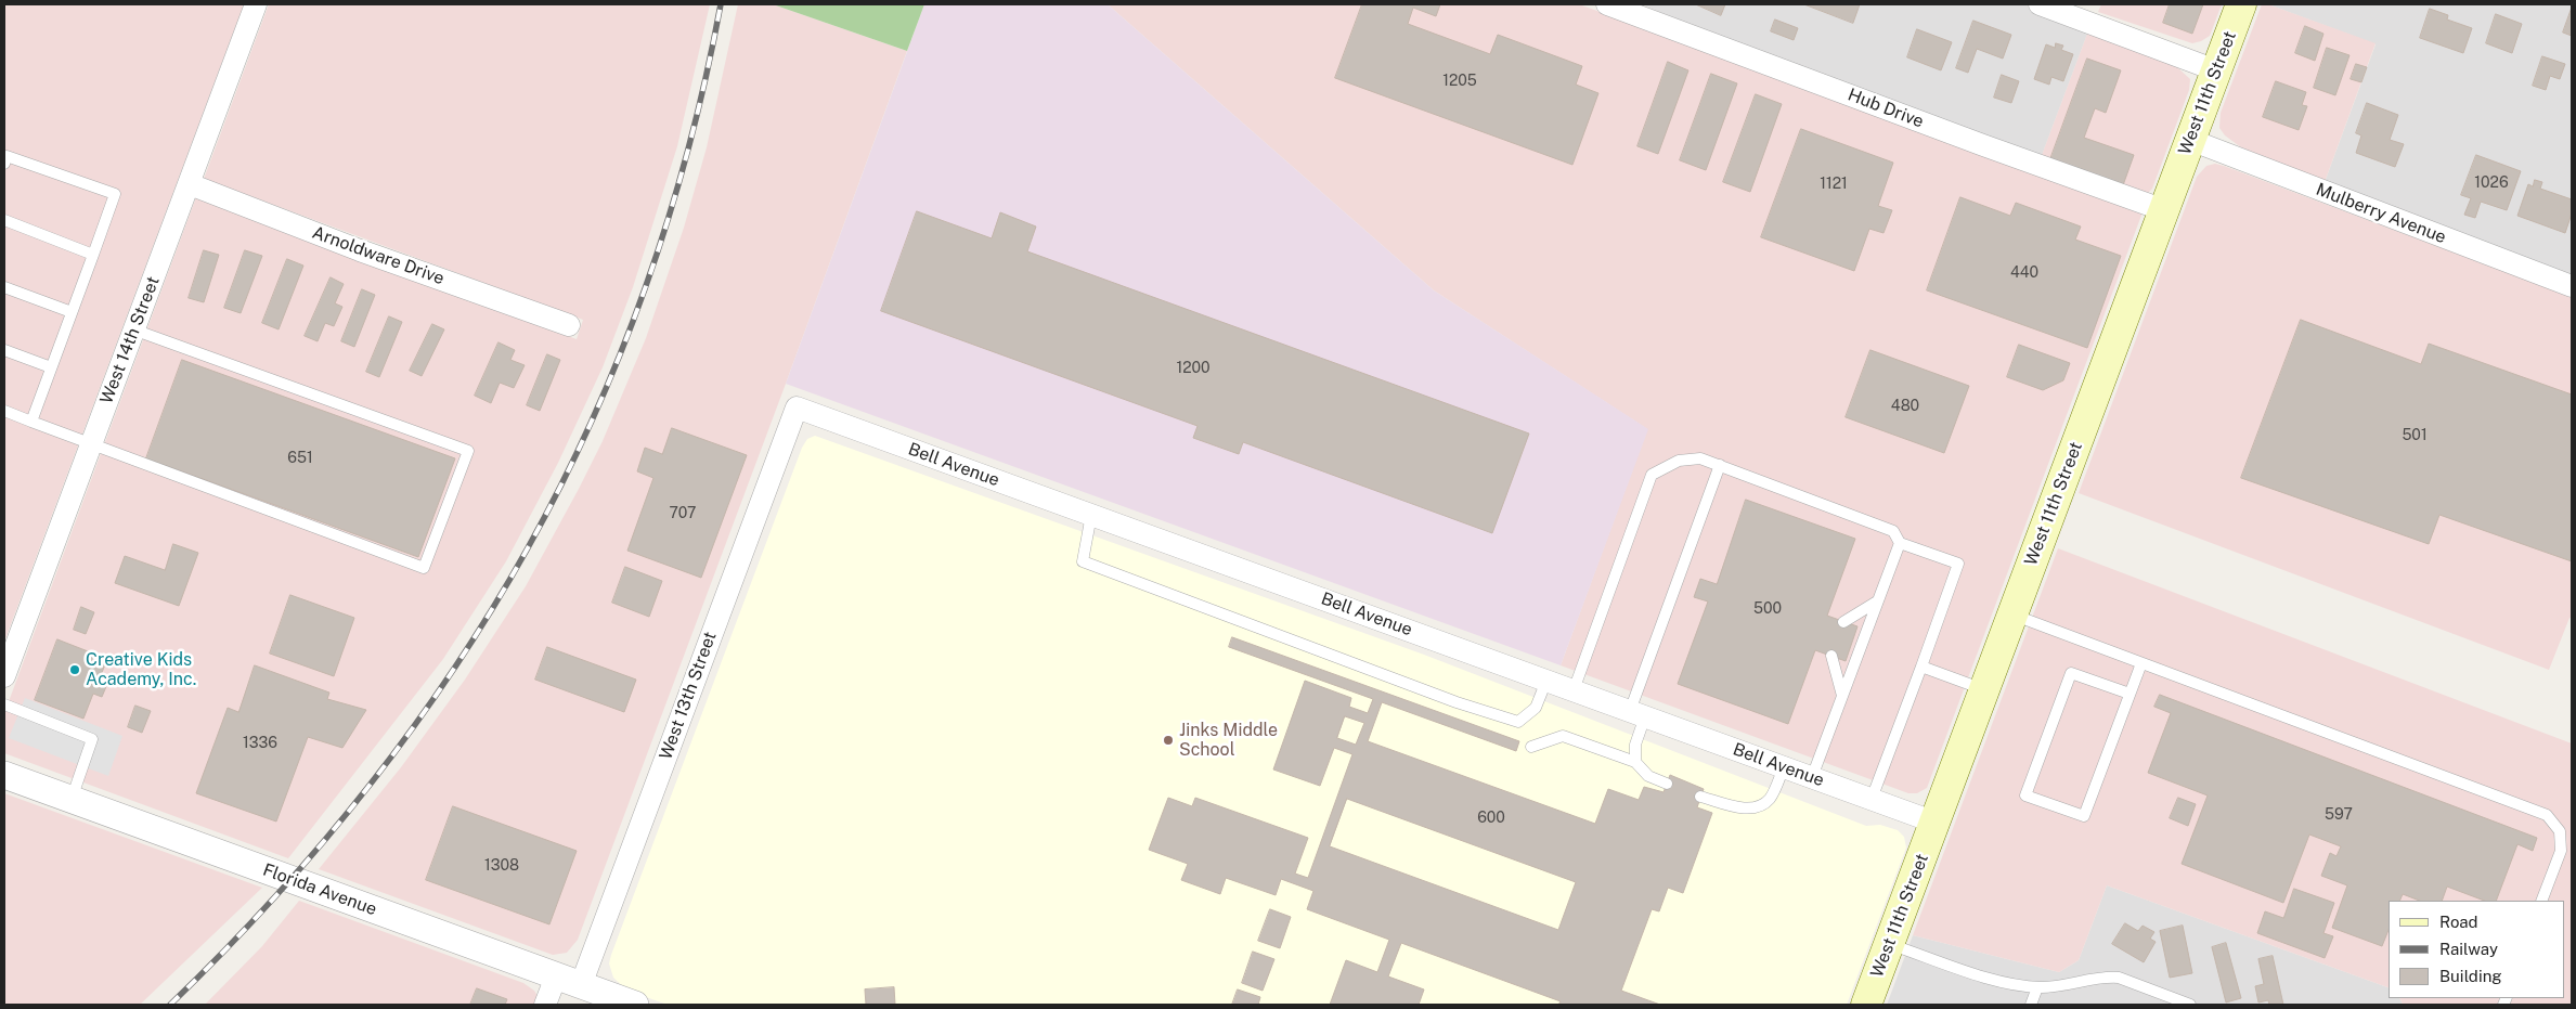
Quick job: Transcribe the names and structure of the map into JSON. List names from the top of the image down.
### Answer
{
  "streets": {
    "main road": ["West 11th Street"],
    "street": [
      "Hub Drive",
      "Mulberry Avenue",
      "Arnoldware Drive",
      "West 14th Street",
      "Bell Avenue",
      "West 13th Street",
      "Florida Avenue"
    ]
  },
  "crossings": [
    ["West 11th Street", "Hub Drive"],
    ["West 11th Street", "Mulberry Avenue"],
    ["West 11th Street", "Bell Avenue"],
    ["Arnoldware Drive", "West 14th Street"],
    ["Bell Avenue", "West 13th Street"],
    ["West 13th Street", "Florida Avenue"]
  ],
  "places": ["Creative Kids Academy, Inc.", "Jinks Middle School"],
  "house_numbers": [
    "1205",
    "1026",
    "1121",
    "440",
    "1200",
    "480",
    "501",
    "651",
    "707",
    "500",
    "1336",
    "597",
    "600",
    "1308"
  ],
  "legend": ["Road", "Railway", "Building"]
}
